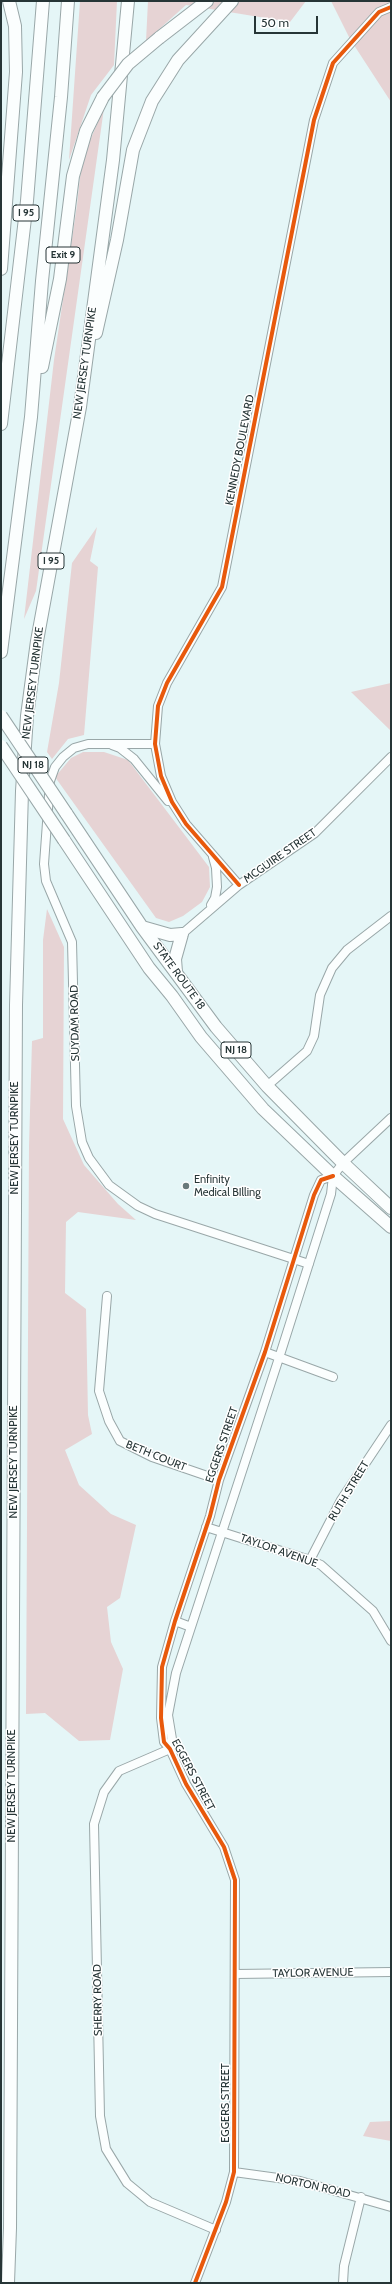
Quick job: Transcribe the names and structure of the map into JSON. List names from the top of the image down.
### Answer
{
  "streets": {
    "highway": [
      "I 95",
      "Exit 9",
      "NEW JERSEY TURNPIKE",
      "NJ 18",
      "STATE ROUTE 18"
    ],
    "street": [
      "KENNEDY BOULEVARD",
      "MCGUIRE STREET",
      "SUYDAM ROAD",
      "EGGERS STREET",
      "BETH COURT",
      "RUTH STREET",
      "TAYLOR AVENUE",
      "SHERRY ROAD",
      "NORTON ROAD"
    ]
  },
  "crossings": [
    ["I 95", "Exit 9"],
    ["KENNEDY BOULEVARD", "MCGUIRE STREET"],
    ["KENNEDY BOULEVARD", "SUYDAM ROAD"],
    ["STATE ROUTE 18", "EGGERS STREET"],
    ["SUYDAM ROAD", "EGGERS STREET"],
    ["EGGERS STREET", "BETH COURT"],
    ["EGGERS STREET", "TAYLOR AVENUE"],
    ["EGGERS STREET", "SHERRY ROAD"],
    ["EGGERS STREET", "NORTON ROAD"],
    ["RUTH STREET", "TAYLOR AVENUE"]
  ],
  "places": ["Enfinity Medical BIlling"],
  "scale_bar": "50 m"
}
